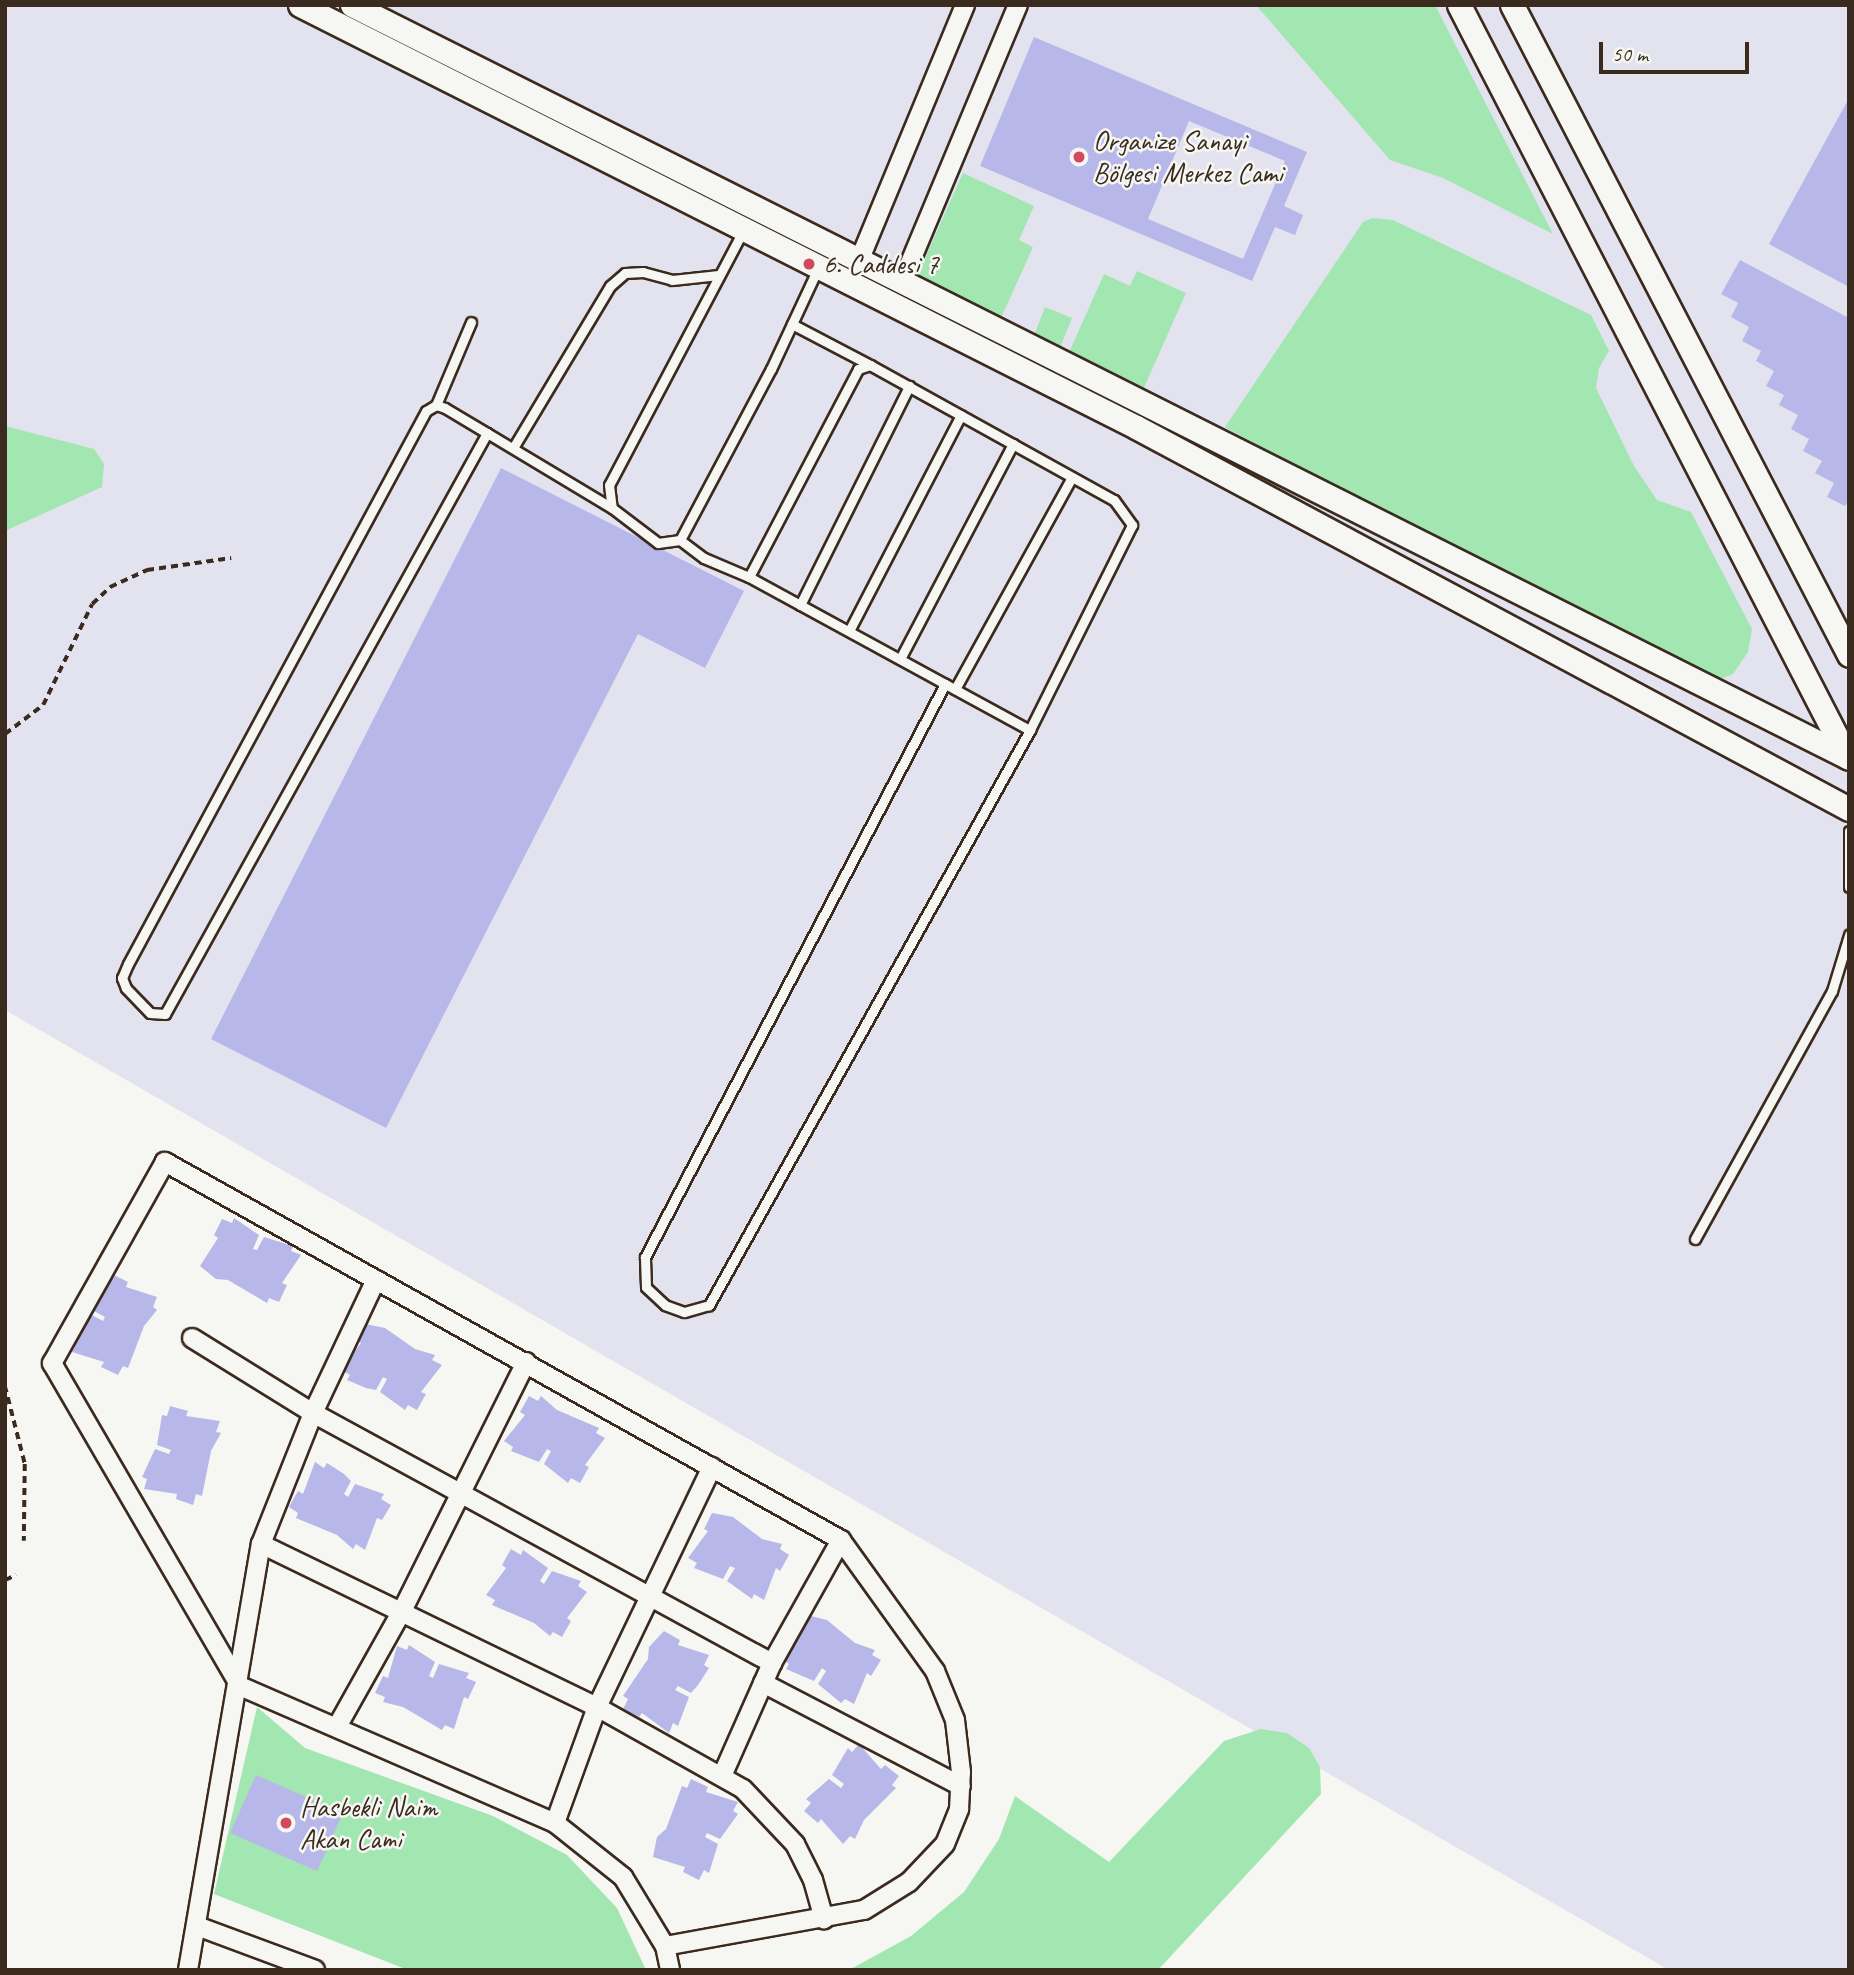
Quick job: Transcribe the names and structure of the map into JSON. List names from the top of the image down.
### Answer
{
  "places": ["Organize Sanayi Bölgesi Merkez Cami", "6. Caddesi 7", "Hasbekli Naim Akan Cami"],
  "scale_bar": "50 m"
}
